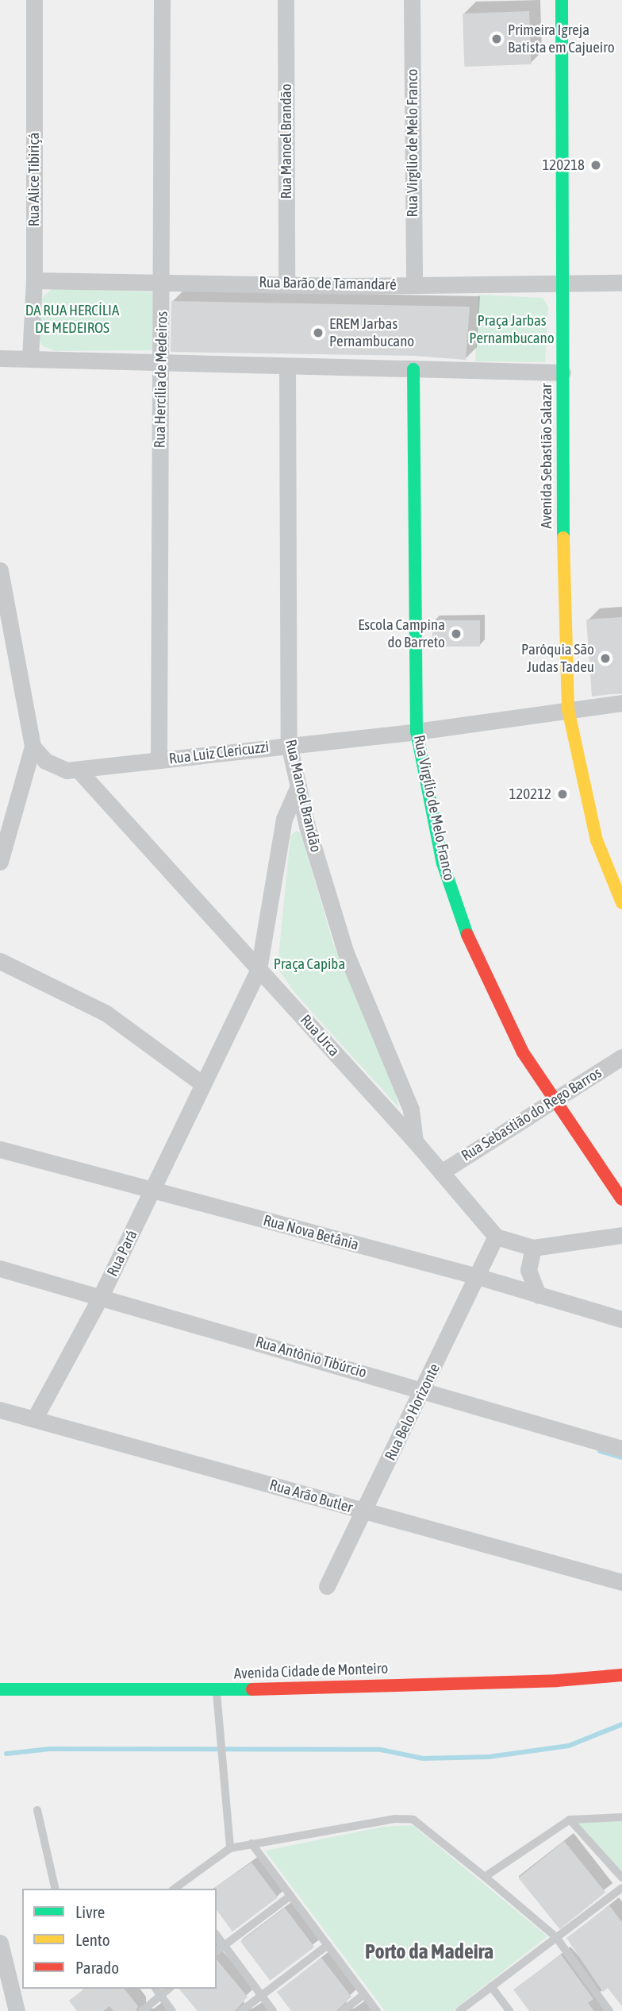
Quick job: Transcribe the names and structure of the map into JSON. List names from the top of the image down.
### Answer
{
  "streets": {
    "street": [
      "Rua Manoel Brandão",
      "Rua Virgílio de Melo Franco",
      "Rua Alice Tibiriçá",
      "Rua Barão de Tamandaré",
      "Rua Hercília de Medeiros",
      "Avenida Sebastião Salazar",
      "Rua Luiz Clericuzzi",
      "Rua Urca",
      "Rua Sebastião do Rego Barros",
      "Rua Nova Betânia",
      "Rua Pará",
      "Rua Antônio Tibúrcio",
      "Rua Belo Horizonte",
      "Rua Arão Butler",
      "Avenida Cidade de Monteiro"
    ]
  },
  "crossings": [
    ["Rua Manoel Brandão", "Rua Barão de Tamandaré"],
    ["Rua Manoel Brandão", "Rua Luiz Clericuzzi"],
    ["Rua Manoel Brandão", "Rua Urca"],
    ["Rua Manoel Brandão", "Rua Pará"],
    ["Rua Virgílio de Melo Franco", "Rua Barão de Tamandaré"],
    ["Rua Virgílio de Melo Franco", "Rua Luiz Clericuzzi"],
    ["Rua Virgílio de Melo Franco", "Rua Sebastião do Rego Barros"],
    ["Rua Alice Tibiriçá", "Rua Barão de Tamandaré"],
    ["Rua Barão de Tamandaré", "Rua Hercília de Medeiros"],
    ["Rua Barão de Tamandaré", "Avenida Sebastião Salazar"],
    ["Rua Hercília de Medeiros", "Rua Luiz Clericuzzi"],
    ["Avenida Sebastião Salazar", "Rua Luiz Clericuzzi"],
    ["Rua Luiz Clericuzzi", "Rua Urca"],
    ["Rua Urca", "Rua Sebastião do Rego Barros"],
    ["Rua Urca", "Rua Pará"],
    ["Rua Urca", "Rua Belo Horizonte"],
    ["Rua Nova Betânia", "Rua Pará"],
    ["Rua Nova Betânia", "Rua Belo Horizonte"],
    ["Rua Pará", "Rua Antônio Tibúrcio"],
    ["Rua Pará", "Rua Arão Butler"],
    ["Rua Antônio Tibúrcio", "Rua Belo Horizonte"],
    ["Rua Belo Horizonte", "Rua Arão Butler"]
  ],
  "districts": ["Porto da Madeira"],
  "parks": ["DA RUA HERCÍLIA DE MEDEIROS", "Praça Jarbas Pernambucano", "Praça Capiba"],
  "places": [
    "Primeira Igreja Batista em Cajueiro",
    "120218",
    "EREM Jarbas Pernambucano",
    "Escola Campina do Barreto",
    "Paróquia São Judas Tadeu",
    "120212"
  ],
  "legend": ["Livre", "Lento", "Parado"]
}
